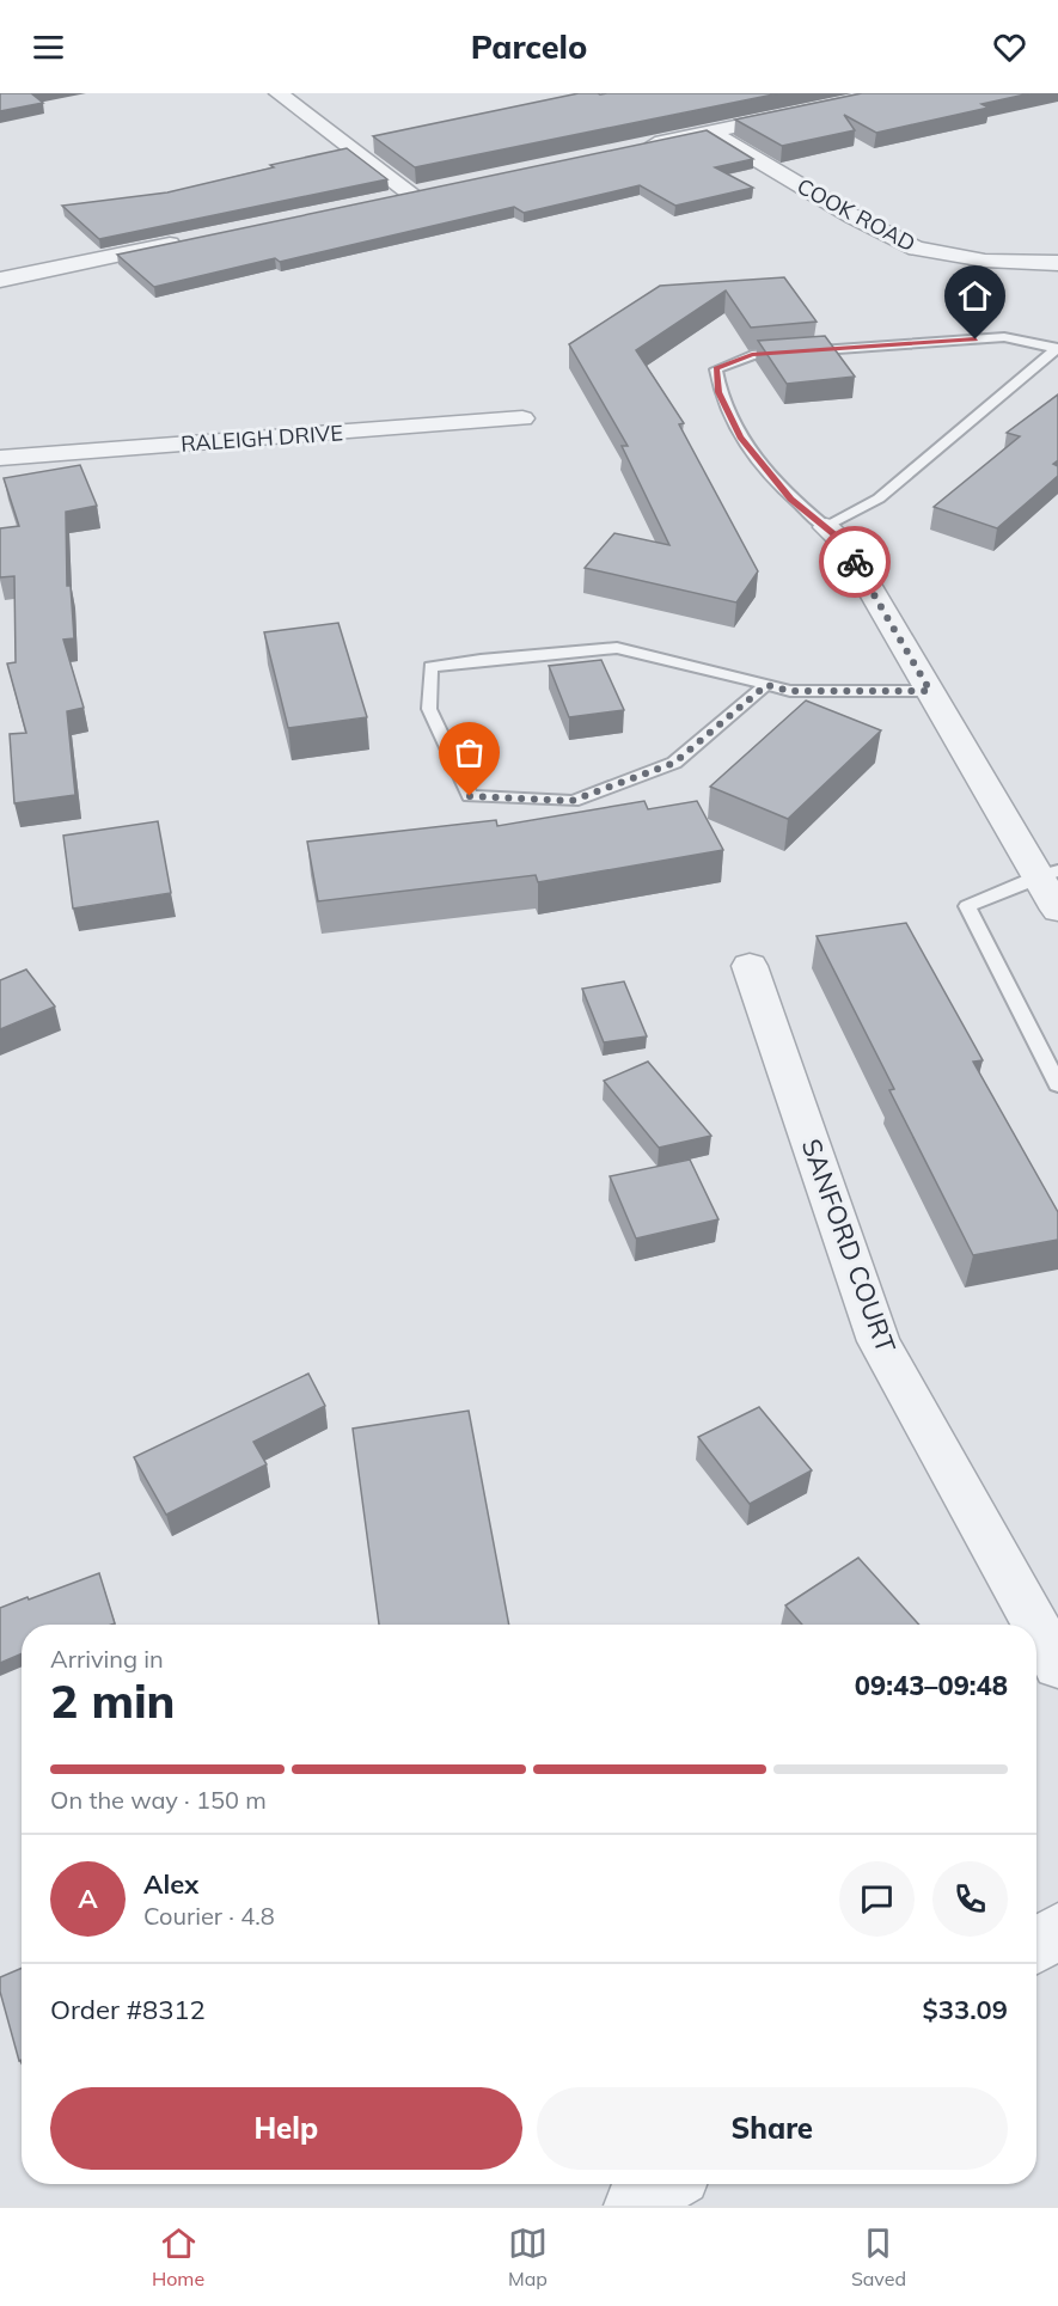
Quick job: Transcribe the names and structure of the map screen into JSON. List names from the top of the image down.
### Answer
{
  "streets": {
    "street": ["COOK ROAD", "RALEIGH DRIVE", "SANFORD COURT"]
  },
  "page": {
    "header": "Parcelo",
    "heading": ["2 min", "Arriving in", "09:43–09:48"],
    "panel": [
      "Alex",
      "Courier · 4.8",
      "Order #8312",
      "$33.09"
    ],
    "bar": "On the way · 150 m",
    "round": "A",
    "buttons": ["Help", "Share"],
    "tabs": ["Home", "Map", "Saved"]
  }
}
